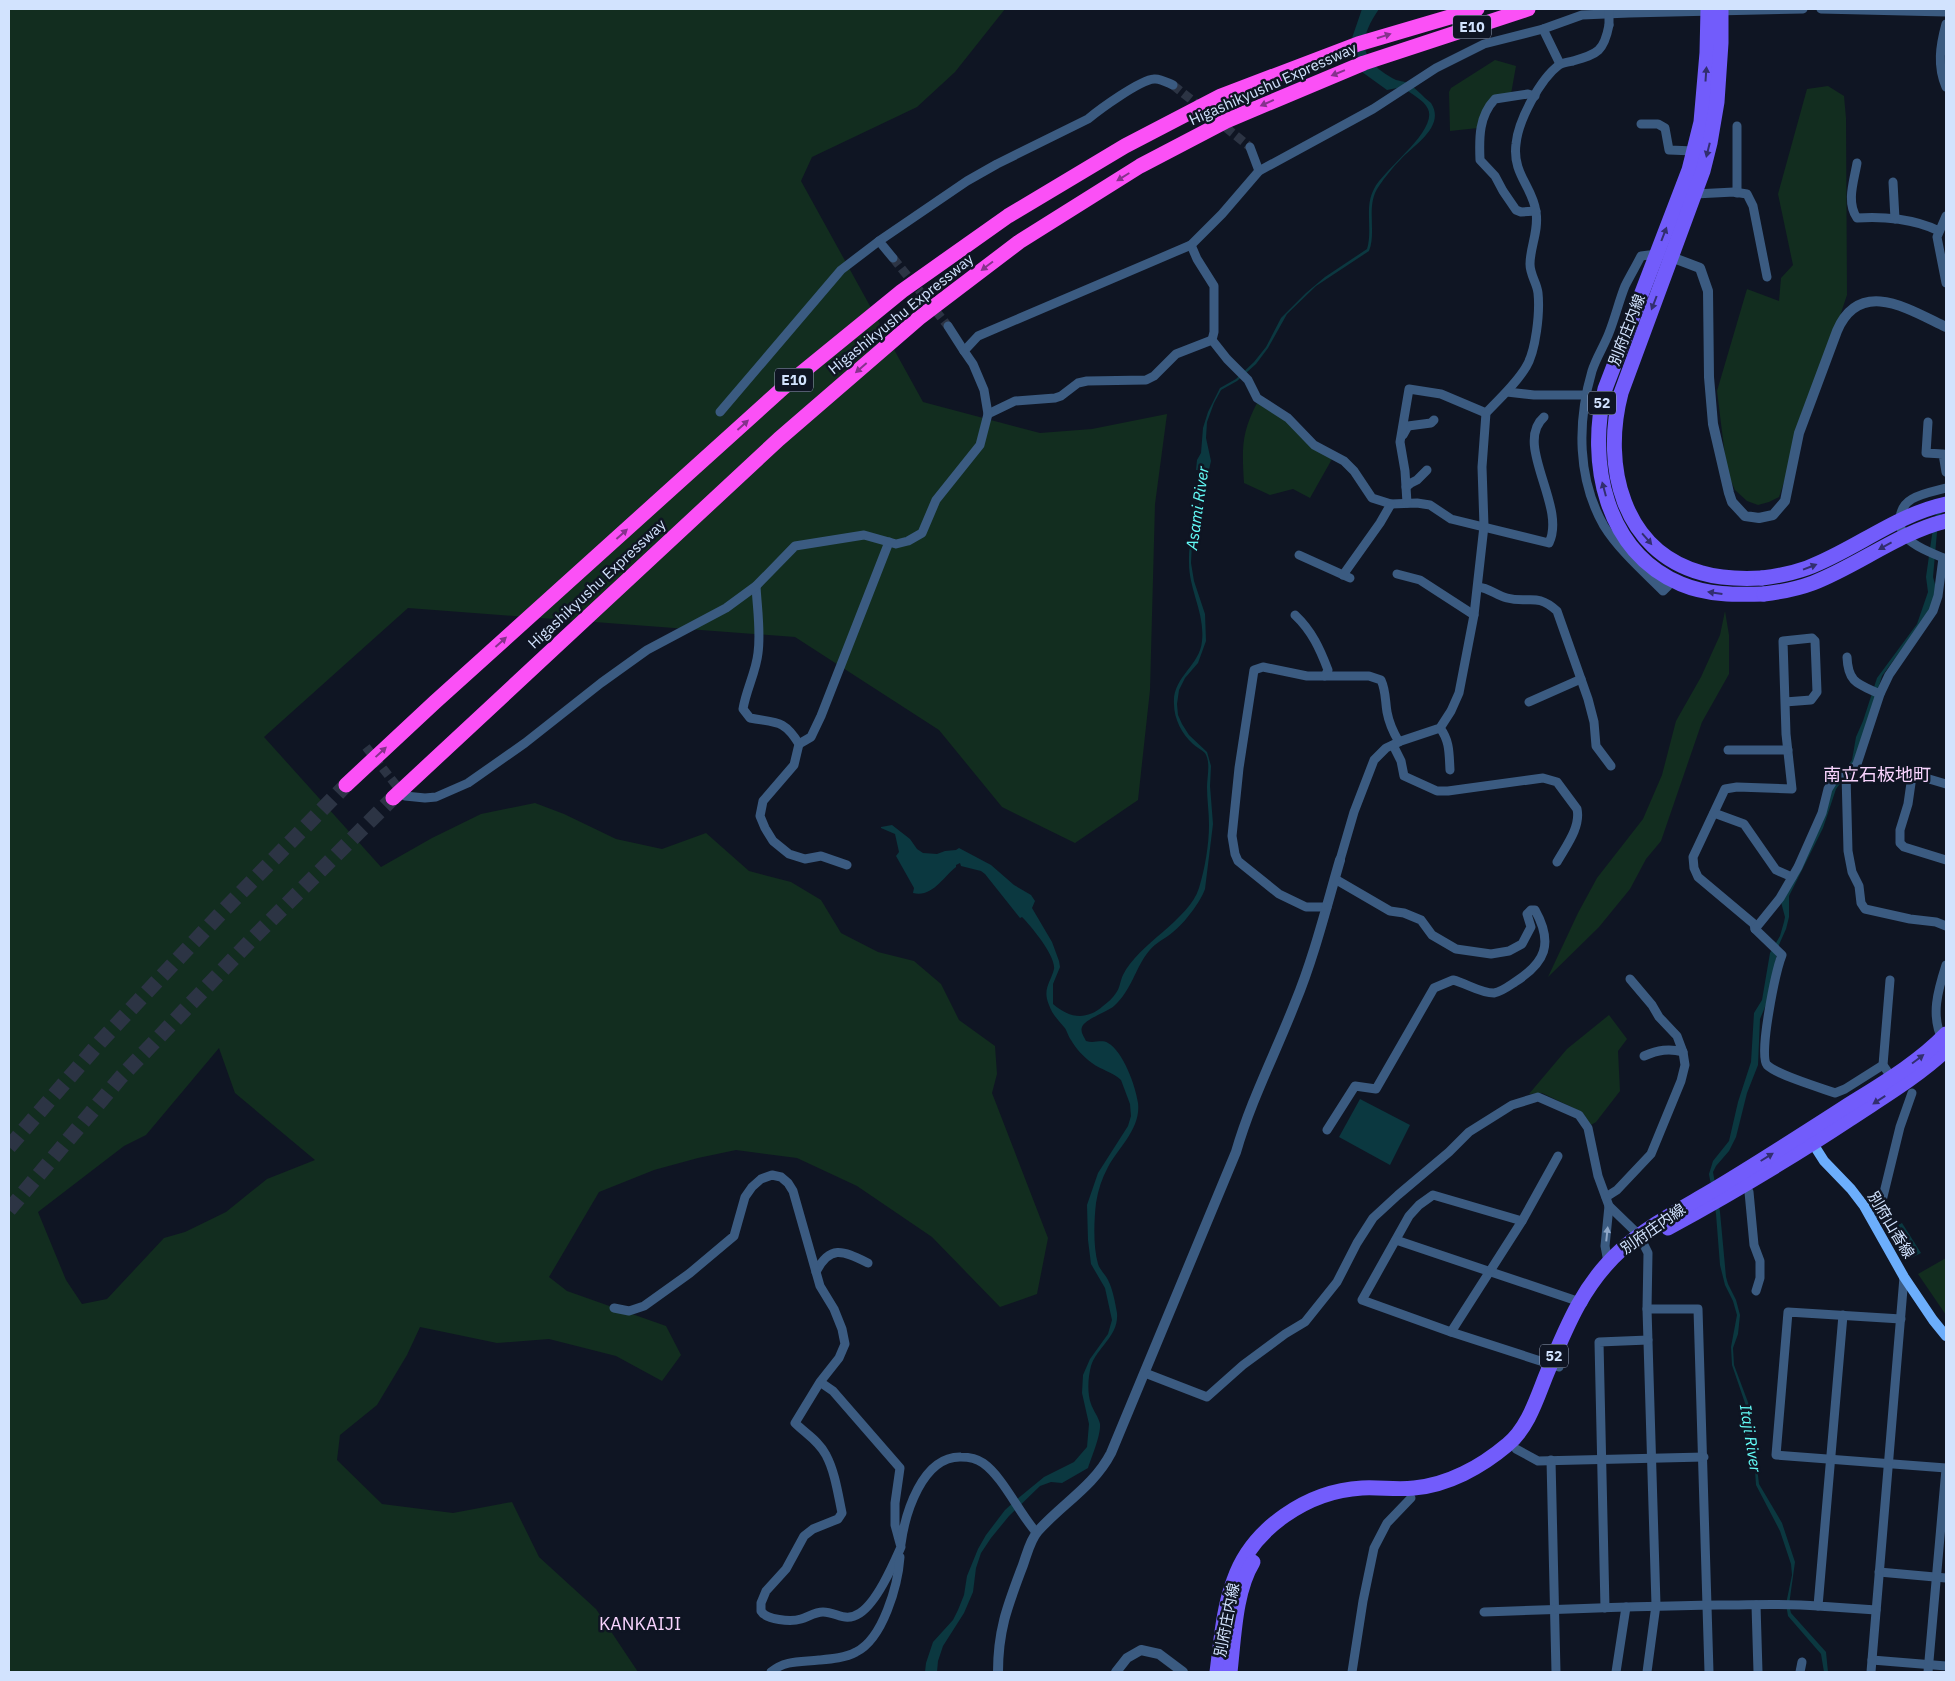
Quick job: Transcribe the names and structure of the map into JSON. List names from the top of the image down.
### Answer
{
  "streets": {
    "highway": ["E10", "Higashikyushu Expressway"],
    "main road": ["別府庄内線", "52", "別府山香線"]
  },
  "crossings": [
    ["別府庄内線", "別府山香線"]
  ],
  "districts": ["南立石板地町", "KANKAIJI"],
  "water": ["Asami River", "Itaji River"]
}
